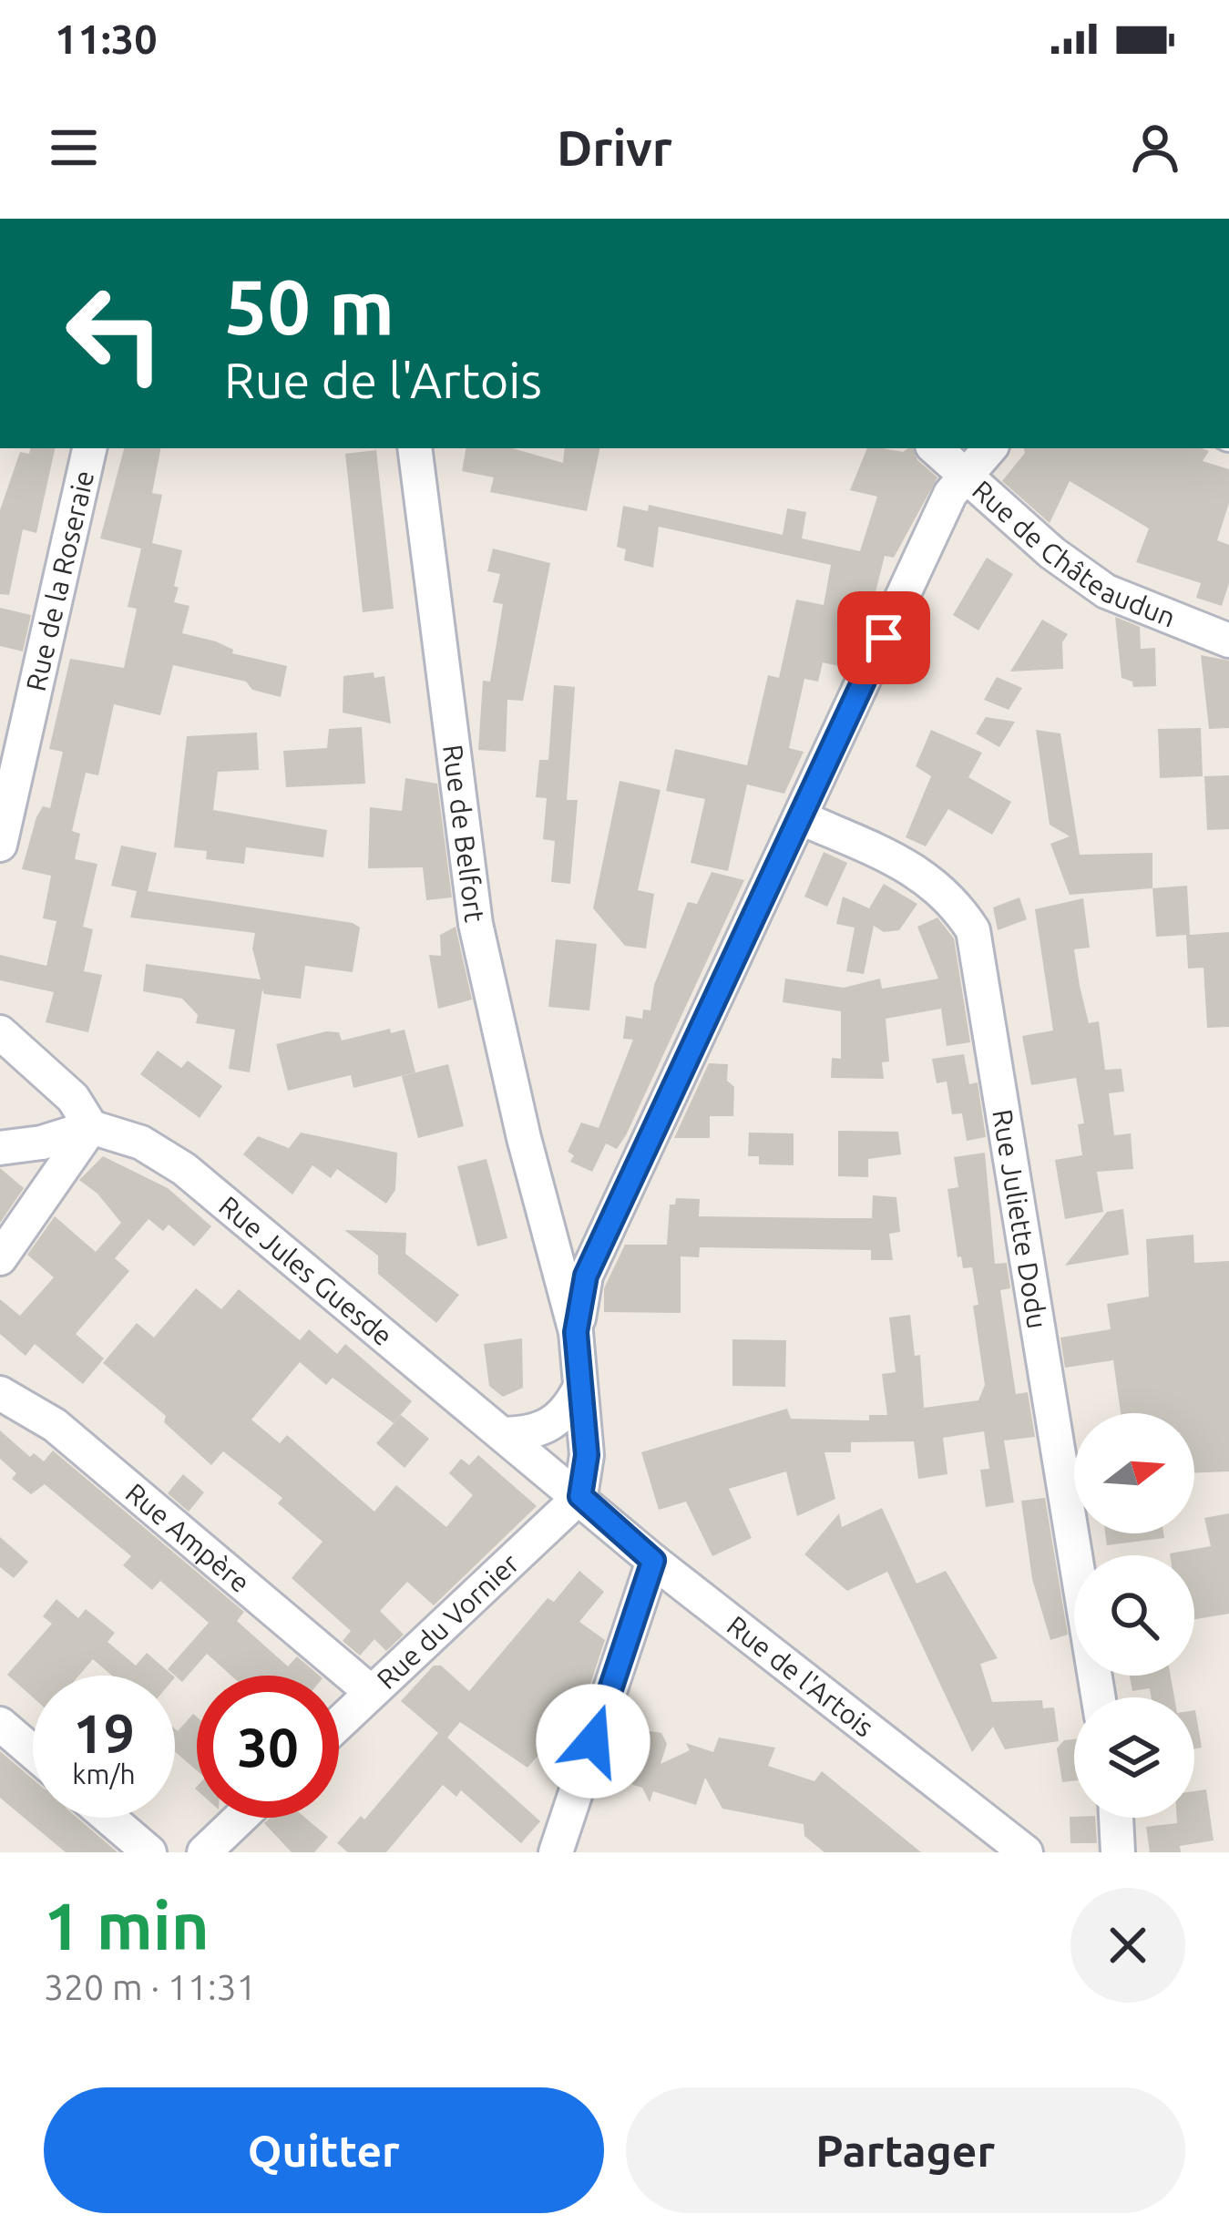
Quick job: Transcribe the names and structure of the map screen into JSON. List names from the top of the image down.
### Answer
{
  "streets": {
    "street": [
      "Rue de Châteaudun",
      "Rue de la Roseraie",
      "Rue de Belfort",
      "Rue Juliette Dodu",
      "Rue Jules Guesde",
      "Rue Ampère",
      "Rue du Vornier",
      "Rue de l'Artois"
    ]
  },
  "crossings": [
    ["Rue de Belfort", "Rue Jules Guesde"],
    ["Rue de Belfort", "Rue du Vornier"],
    ["Rue de Belfort", "Rue de l'Artois"],
    ["Rue Jules Guesde", "Rue du Vornier"],
    ["Rue Jules Guesde", "Rue de l'Artois"],
    ["Rue Ampère", "Rue du Vornier"],
    ["Rue du Vornier", "Rue de l'Artois"]
  ],
  "north": "right",
  "page": {
    "status": "11:30",
    "header": "Drivr",
    "turn": ["50 m", "Rue de l'Artois"],
    "speed": "19 km/h",
    "limit": "30",
    "heading": ["1 min", "320 m · 11:31"],
    "buttons": ["Quitter", "Partager"]
  }
}
